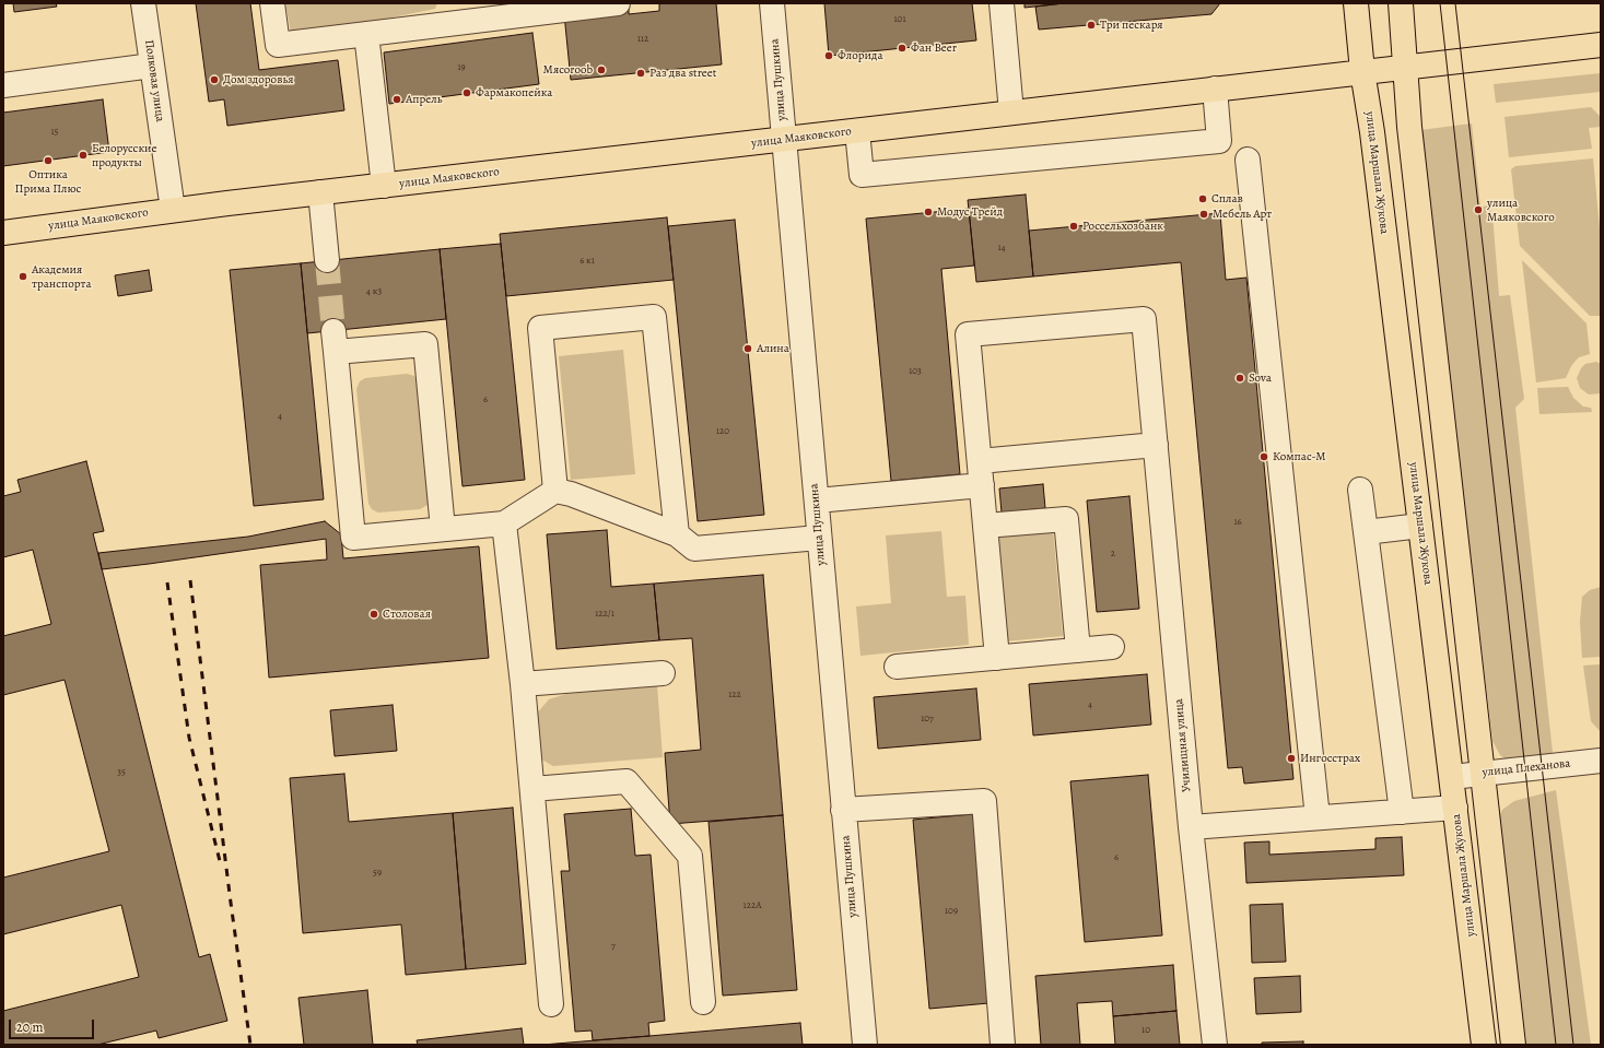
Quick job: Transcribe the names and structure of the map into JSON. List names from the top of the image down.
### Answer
{
  "streets": {
    "main road": ["улица Маяковского", "улица Маршала Жукова"],
    "street": [
      "улица Пушкина",
      "Полковая улица",
      "Училищная улица",
      "улица Плеханова"
    ]
  },
  "crossings": [
    ["улица Пушкина", "улица Маяковского"],
    ["Полковая улица", "улица Маяковского"],
    ["улица Маяковского", "улица Маршала Жукова"],
    ["улица Маршала Жукова", "улица Плеханова"]
  ],
  "places": [
    "Три пескаря",
    "Фан Beer",
    "Флорида",
    "Мясоroob",
    "Раз два street",
    "Дом здоровья",
    "Фармакопейка",
    "Апрель",
    "Белорусские продукты",
    "Оптика Прима Плюс",
    "Сплав",
    "улица Маяковского",
    "Модус Трейд",
    "Мебель Арт",
    "Россельхозбанк",
    "Академия транспорта",
    "Алина",
    "Sova",
    "Компас-М",
    "Столовая",
    "Ингосстрах"
  ],
  "house_numbers": [
    "101",
    "112",
    "19",
    "15",
    "14",
    "6 к1",
    "4 к3",
    "103",
    "6",
    "4",
    "120",
    "16",
    "2",
    "122/1",
    "122",
    "4",
    "107",
    "35",
    "6",
    "59",
    "122А",
    "109",
    "7",
    "10"
  ],
  "scale_bar": "20 m"
}
